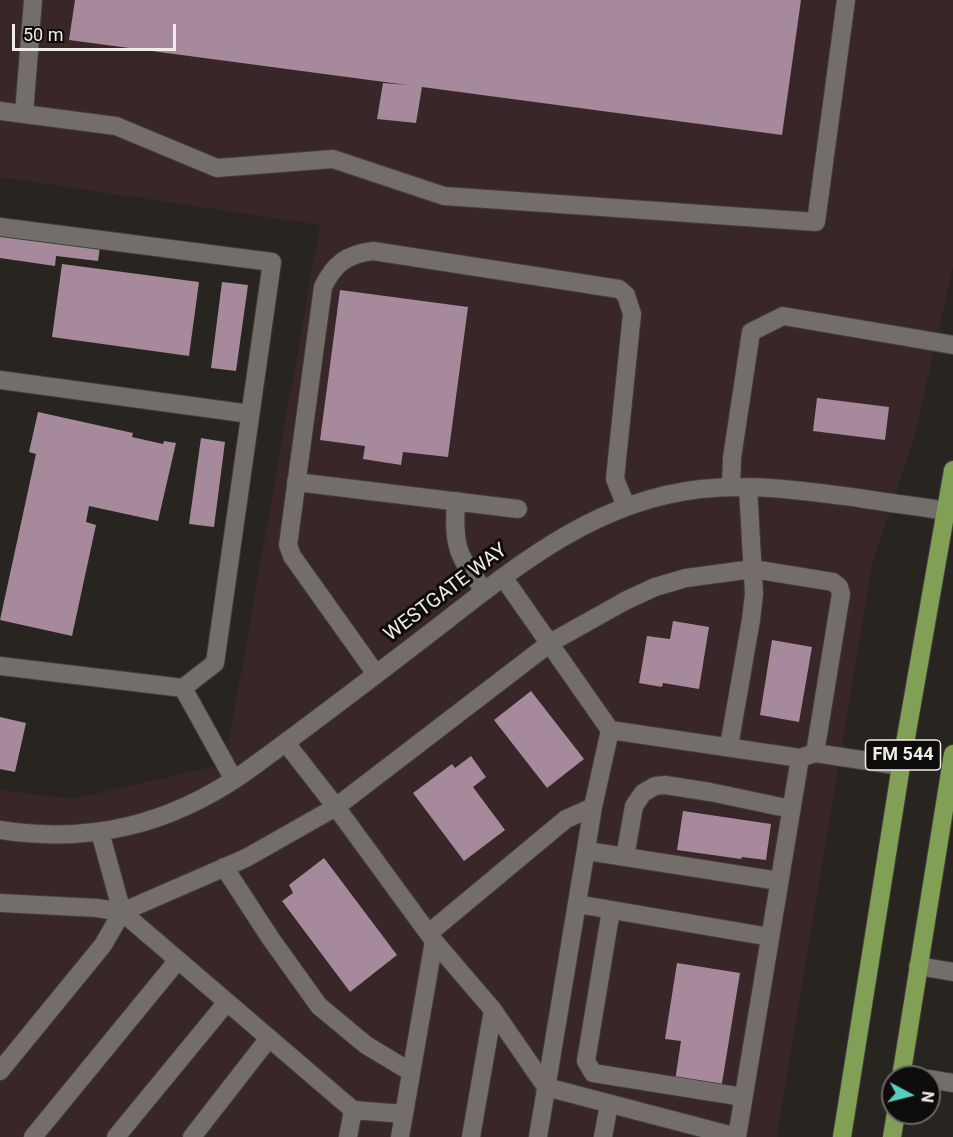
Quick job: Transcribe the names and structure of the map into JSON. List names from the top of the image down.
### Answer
{
  "streets": {
    "main road": ["FM 544"],
    "street": ["WESTGATE WAY"]
  },
  "crossings": [
    ["WESTGATE WAY", "FM 544"]
  ],
  "scale_bar": "50 m",
  "north": "right"
}
